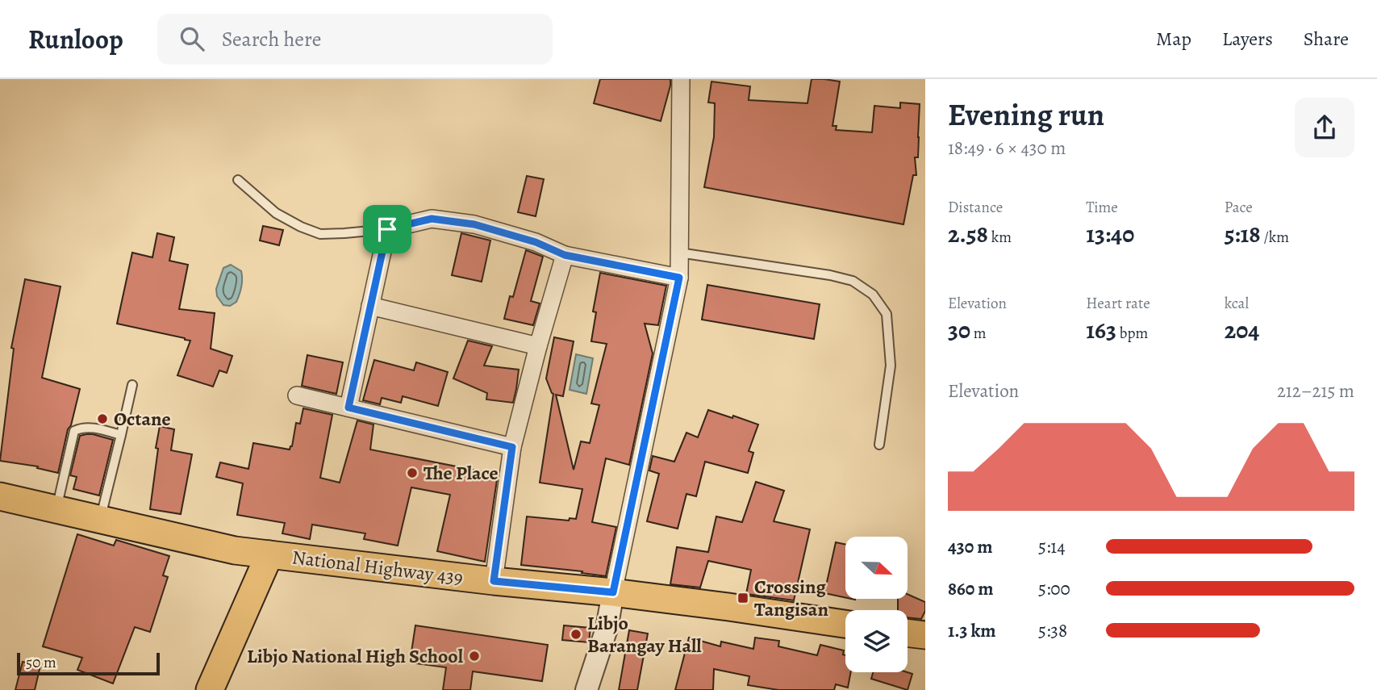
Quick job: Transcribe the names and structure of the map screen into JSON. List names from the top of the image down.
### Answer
{
  "streets": {
    "main road": ["National Highway 439"]
  },
  "places": {
    "other": [
      "Octane",
      "The Place",
      "Libjo Barangay Hall",
      "Libjo National High School"
    ],
    "transit": ["Crossing Tangisan"]
  },
  "scale_bar": "50 m",
  "north": "right",
  "page": {
    "header": "Runloop",
    "search": "Search here",
    "nav": ["Map", "Layers", "Share"],
    "heading": ["Evening run", "18:49 · 6 × 430 m"],
    "stats": [
      ["Distance", "2.58 km"],
      ["Time", "13:40"],
      ["Pace", "5:18 /km"],
      ["Elevation", "30 m"],
      ["Heart rate", "163 bpm"],
      ["kcal", "204"]
    ],
    "chart": ["Elevation", "212–215 m"],
    "list": [
      {
        "name": "430 m",
        "note": "5:14"
      },
      {
        "name": "860 m",
        "note": "5:00"
      },
      {
        "name": "1.3 km",
        "note": "5:38"
      }
    ],
    "scale": "50 m"
  }
}
